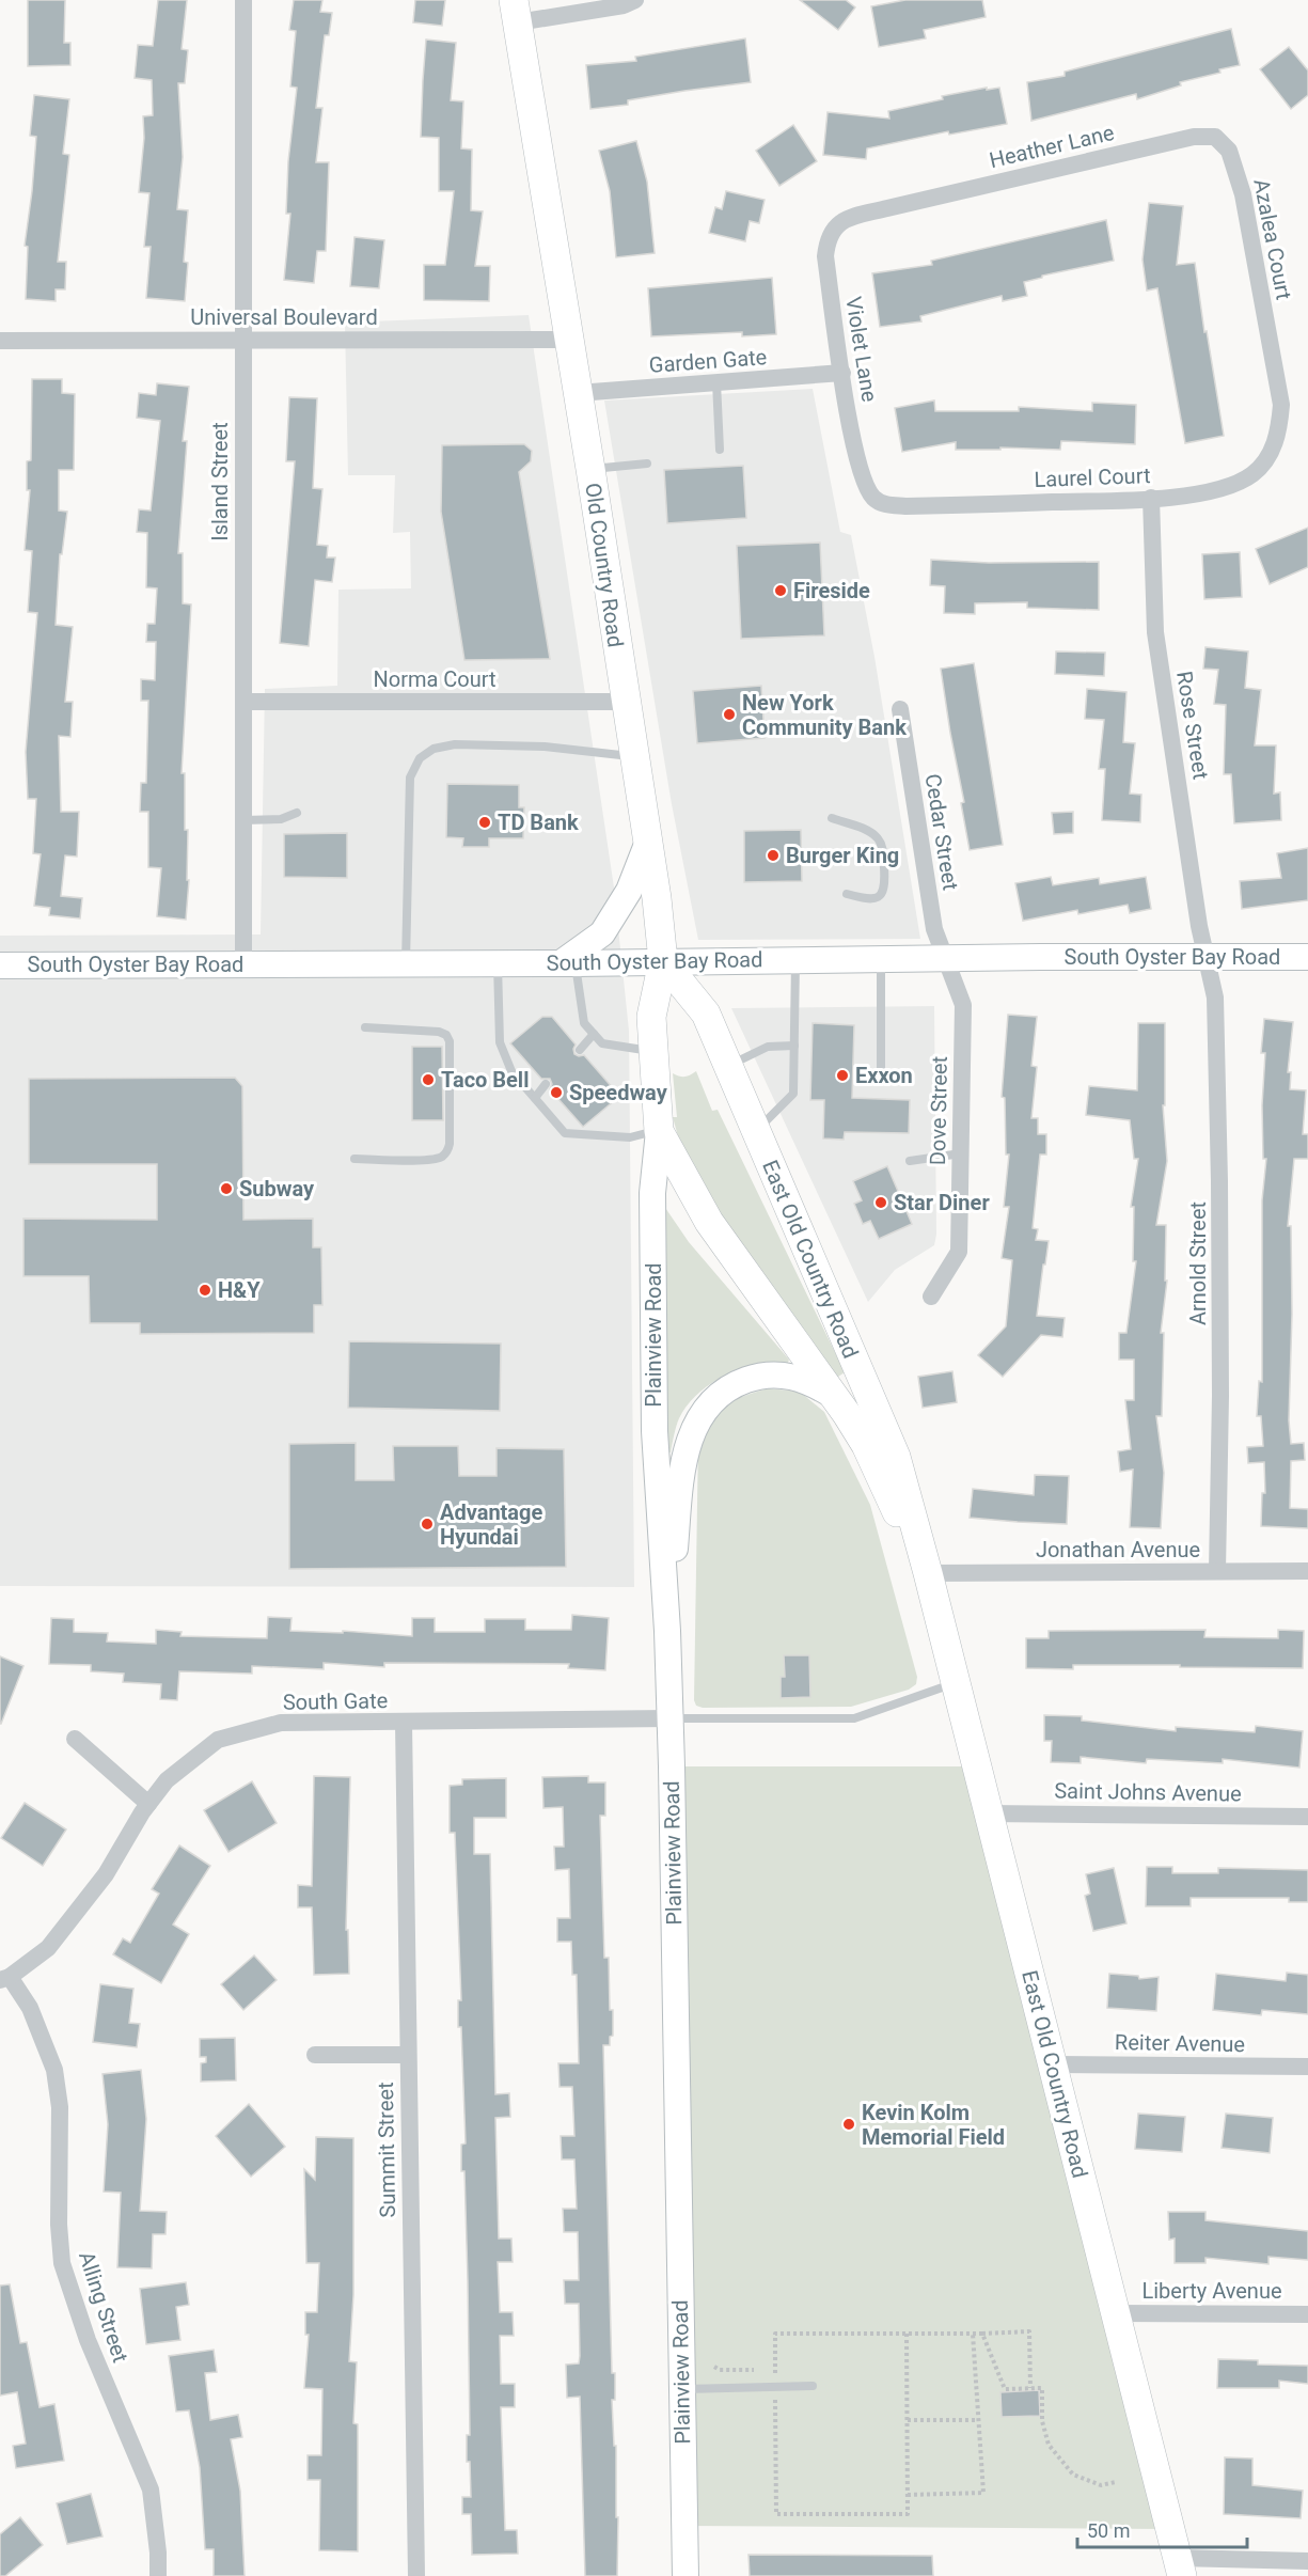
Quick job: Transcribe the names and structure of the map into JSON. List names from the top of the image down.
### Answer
{
  "streets": {
    "main road": [
      "Old Country Road",
      "South Oyster Bay Road",
      "East Old Country Road",
      "Plainview Road"
    ],
    "street": [
      "Heather Lane",
      "Azalea Court",
      "Universal Boulevard",
      "Violet Lane",
      "Garden Gate",
      "Laurel Court",
      "Island Street",
      "Norma Court",
      "Rose Street",
      "Cedar Street",
      "Dove Street",
      "Arnold Street",
      "Jonathan Avenue",
      "South Gate",
      "Saint Johns Avenue",
      "Reiter Avenue",
      "Summit Street",
      "Liberty Avenue",
      "Alling Street"
    ]
  },
  "crossings": [
    ["Heather Lane", "Azalea Court"],
    ["Heather Lane", "Violet Lane"],
    ["Azalea Court", "Laurel Court"],
    ["Universal Boulevard", "Island Street"],
    ["Universal Boulevard", "Old Country Road"],
    ["Violet Lane", "Garden Gate"],
    ["Violet Lane", "Laurel Court"],
    ["Garden Gate", "Old Country Road"],
    ["Laurel Court", "Rose Street"],
    ["Island Street", "Norma Court"],
    ["Island Street", "South Oyster Bay Road"],
    ["Old Country Road", "Norma Court"],
    ["Old Country Road", "South Oyster Bay Road"],
    ["Old Country Road", "East Old Country Road"],
    ["Old Country Road", "Plainview Road"],
    ["Rose Street", "South Oyster Bay Road"],
    ["Rose Street", "Arnold Street"],
    ["Cedar Street", "South Oyster Bay Road"],
    ["Cedar Street", "Dove Street"],
    ["South Oyster Bay Road", "Dove Street"],
    ["South Oyster Bay Road", "East Old Country Road"],
    ["South Oyster Bay Road", "Arnold Street"],
    ["East Old Country Road", "Plainview Road"],
    ["East Old Country Road", "Jonathan Avenue"],
    ["East Old Country Road", "Saint Johns Avenue"],
    ["East Old Country Road", "Reiter Avenue"],
    ["East Old Country Road", "Liberty Avenue"],
    ["Arnold Street", "Jonathan Avenue"],
    ["Plainview Road", "South Gate"],
    ["South Gate", "Summit Street"],
    ["South Gate", "Alling Street"]
  ],
  "places": [
    "Fireside",
    "New York Community Bank",
    "TD Bank",
    "Burger King",
    "Exxon",
    "Taco Bell",
    "Speedway",
    "Subway",
    "Star Diner",
    "H&Y",
    "Advantage Hyundai",
    "Kevin Kolm Memorial Field"
  ],
  "scale_bar": "50 m"
}
